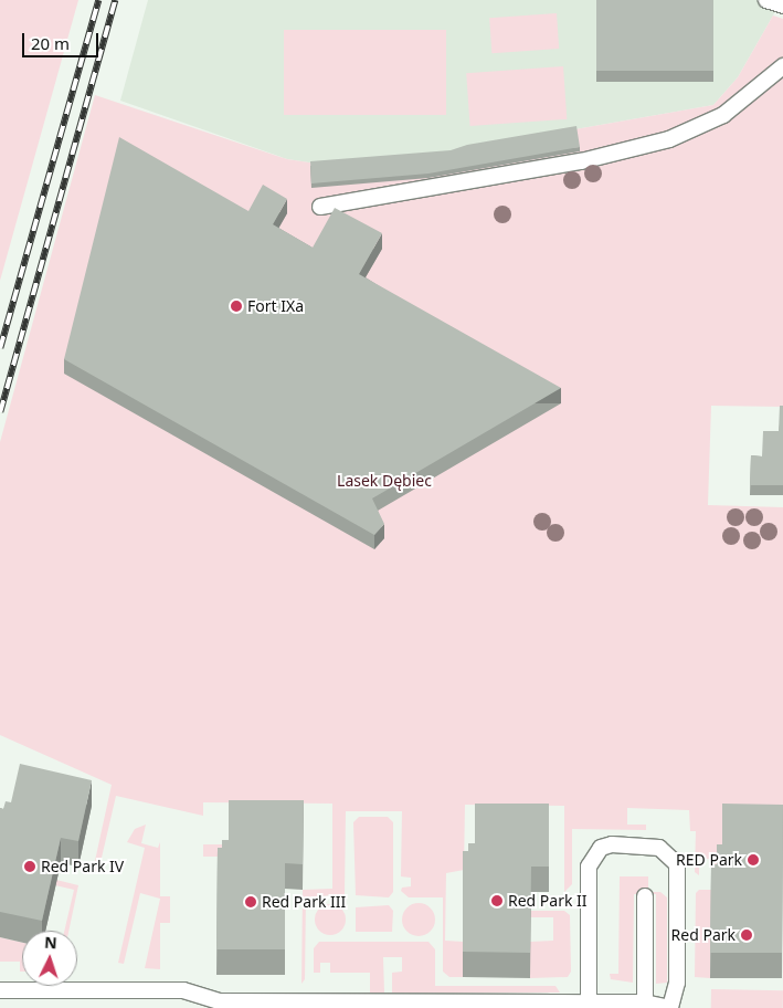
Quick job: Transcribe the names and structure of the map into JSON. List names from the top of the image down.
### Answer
{
  "parks": ["Lasek Dębiec"],
  "places": [
    "Fort IXa",
    "RED Park",
    "Red Park IV",
    "Red Park II",
    "Red Park III",
    "Red Park"
  ],
  "scale_bar": "20 m",
  "north": "top"
}
